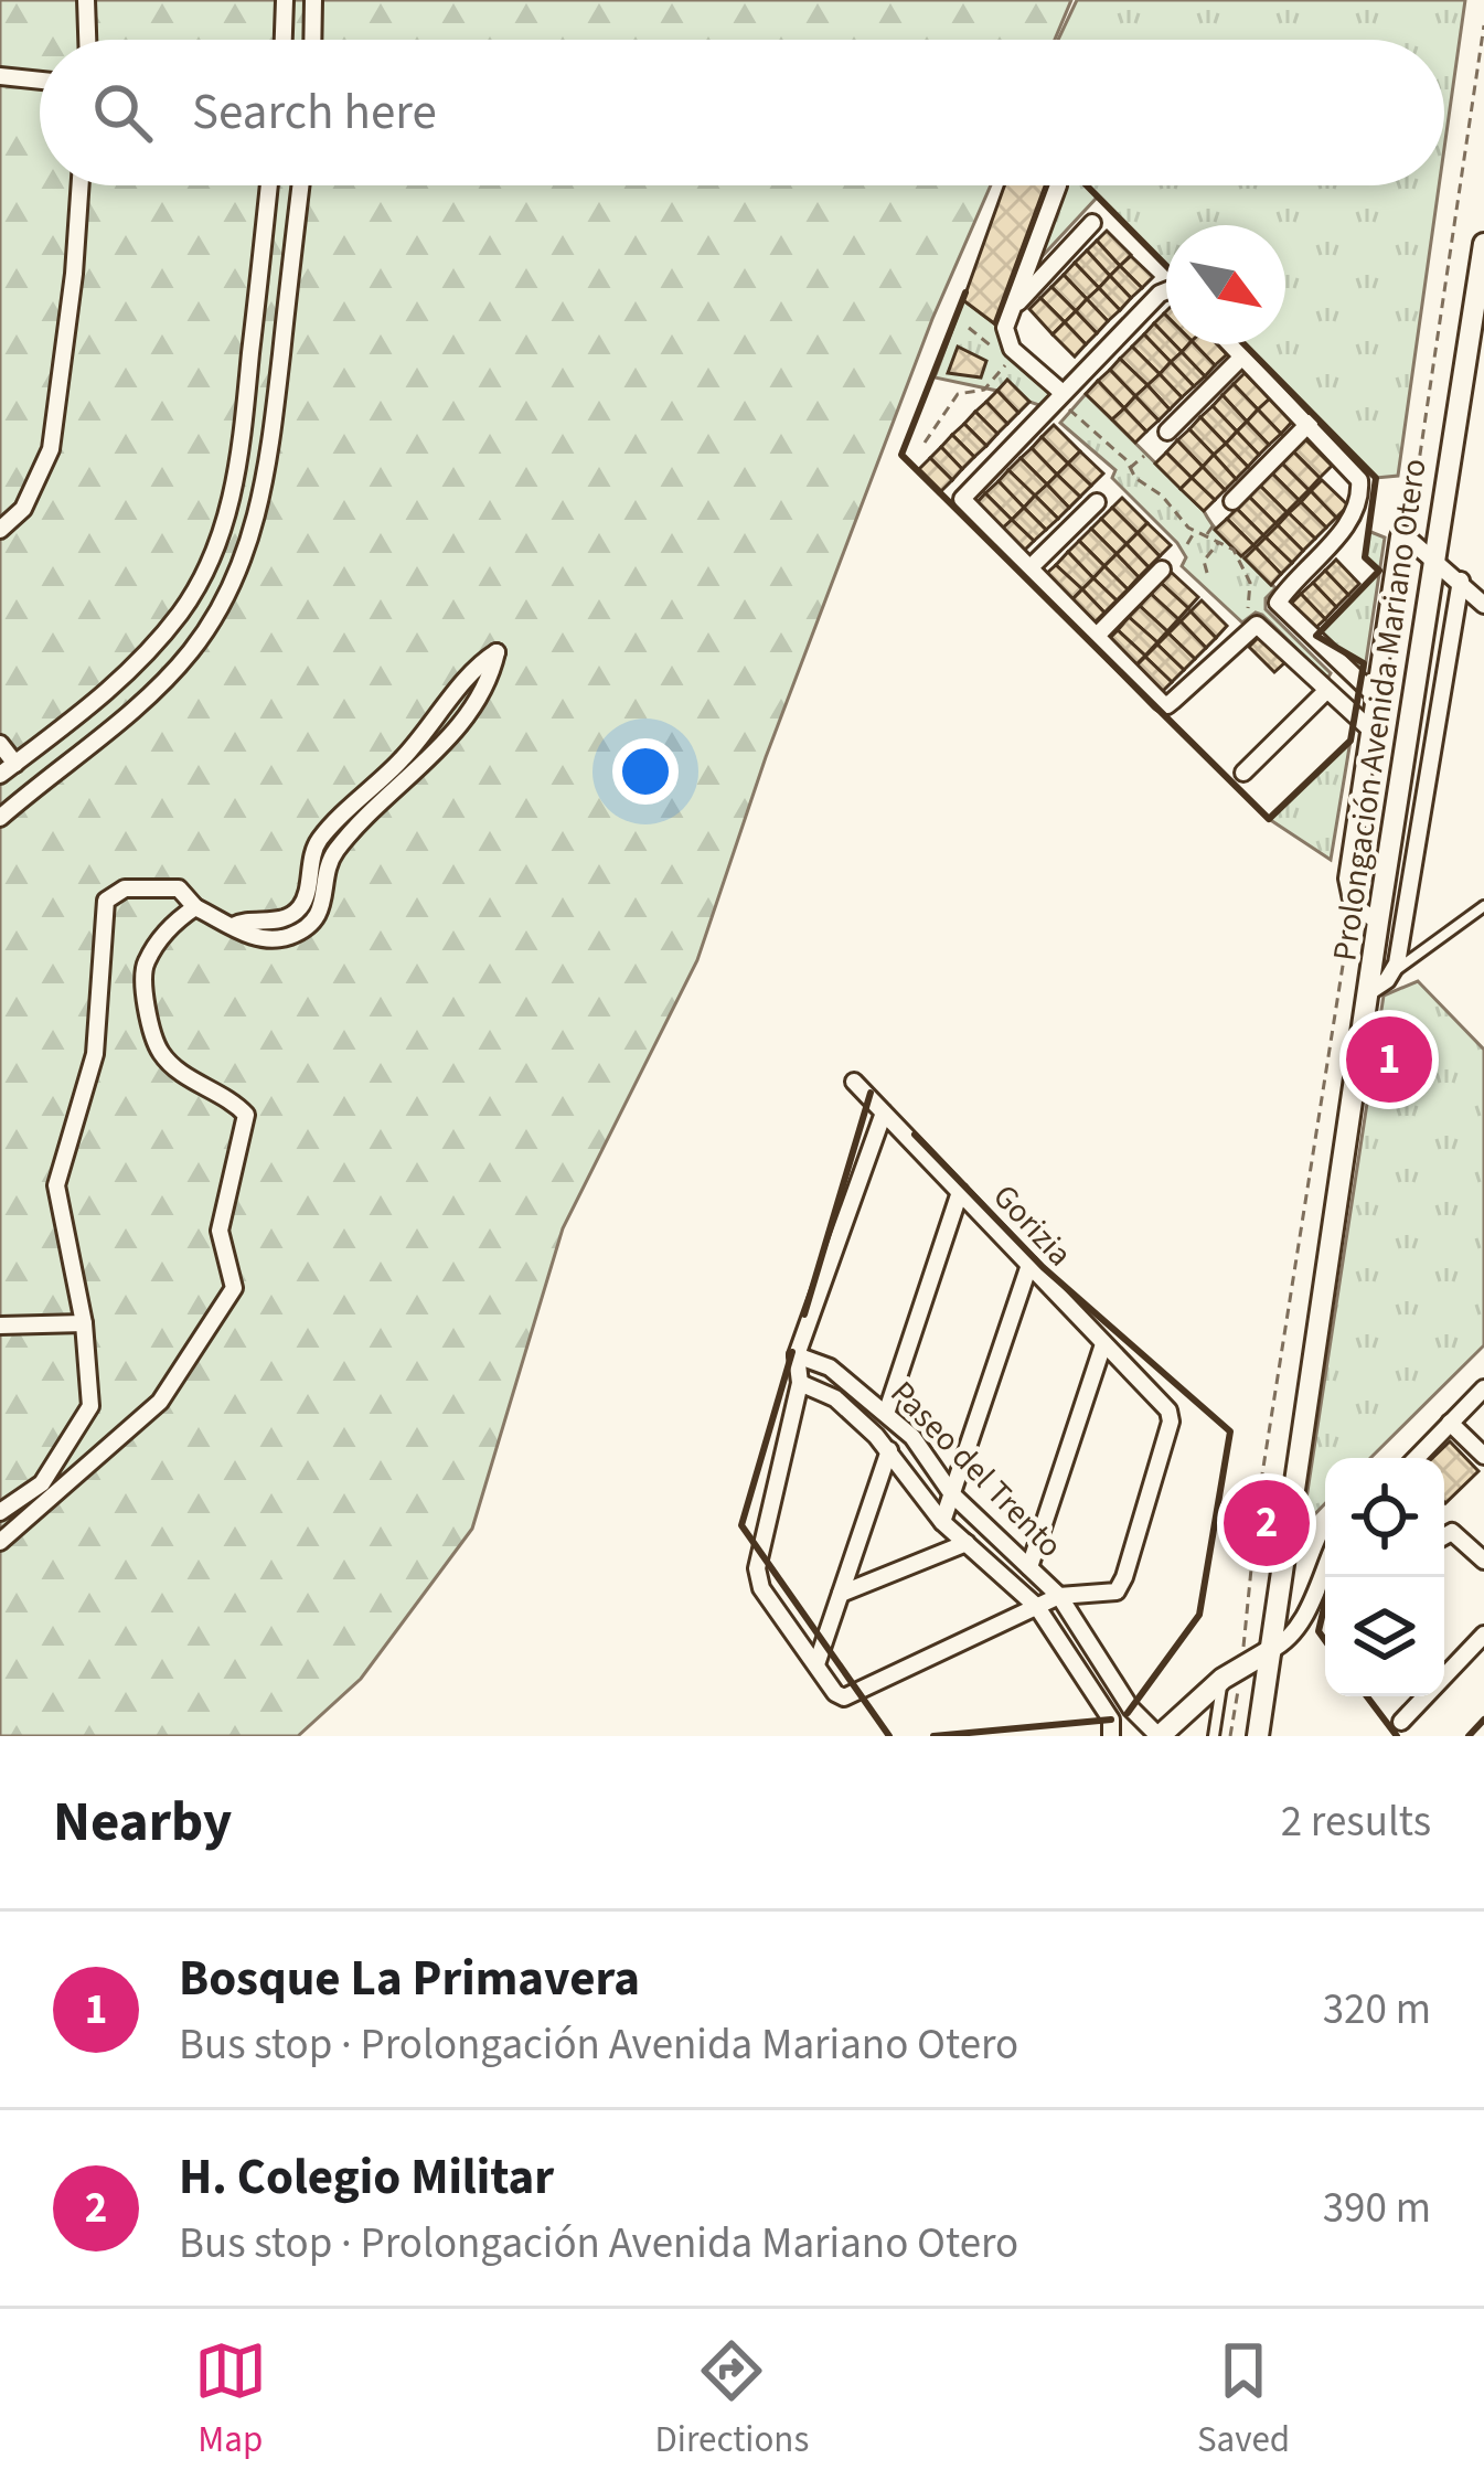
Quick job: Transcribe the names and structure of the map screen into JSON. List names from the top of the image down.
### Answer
{
  "streets": {
    "street": ["Prolongación Avenida Mariano Otero", "Gorizia", "Paseo del Trento"]
  },
  "crossings": [
    ["Gorizia", "Paseo del Trento"]
  ],
  "north": "bottom right",
  "page": {
    "search": "Search here",
    "pins": ["1", "2"],
    "heading": ["Nearby", "2 results"],
    "list": [
      {
        "mark": "1",
        "name": "Bosque La Primavera",
        "note": "Bus stop · Prolongación Avenida Mariano Otero",
        "value": "320 m"
      },
      {
        "mark": "2",
        "name": "H. Colegio Militar",
        "note": "Bus stop · Prolongación Avenida Mariano Otero",
        "value": "390 m"
      }
    ],
    "nav": ["Map", "Directions", "Saved"]
  }
}
